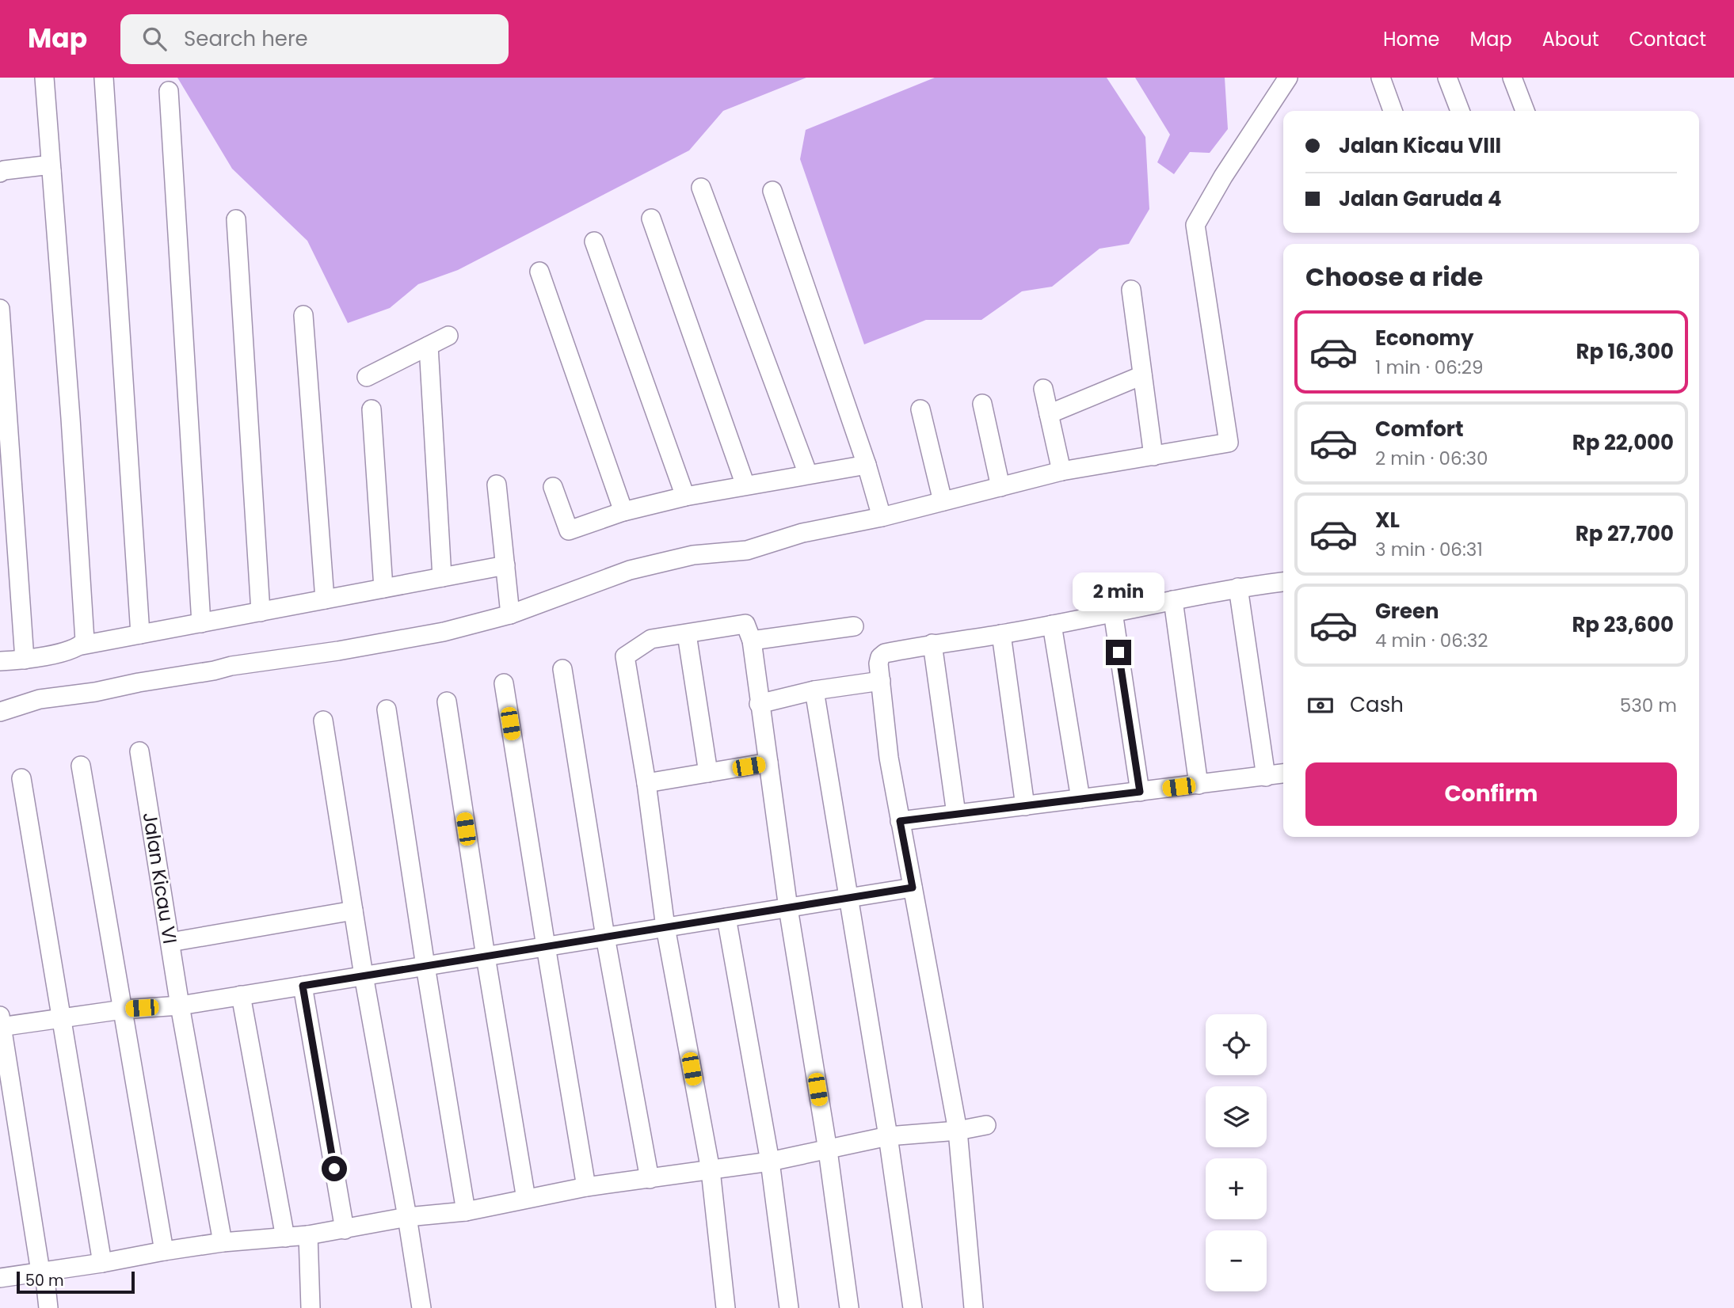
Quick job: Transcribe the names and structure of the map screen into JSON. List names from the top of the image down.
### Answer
{
  "streets": {
    "street": ["Jalan Kicau VI"]
  },
  "scale_bar": "50 m",
  "page": {
    "header": "Map",
    "search": "Search here",
    "nav": [
      "Home",
      "Map",
      "About",
      "Contact"
    ],
    "banner": ["Jalan Kicau VIII", "Jalan Garuda 4"],
    "heading": "Choose a ride",
    "list": [
      {
        "name": "Economy",
        "note": "1 min · 06:29",
        "value": "Rp 16,300"
      },
      {
        "name": "Comfort",
        "note": "2 min · 06:30",
        "value": "Rp 22,000"
      },
      {
        "name": "XL",
        "note": "3 min · 06:31",
        "value": "Rp 27,700"
      },
      {
        "name": "Green",
        "note": "4 min · 06:32",
        "value": "Rp 23,600"
      }
    ],
    "bubble": "2 min",
    "pay": ["Cash", "530 m"],
    "buttons": "Confirm",
    "map_buttons": ["+", "−"],
    "scale": "50 m"
  }
}
